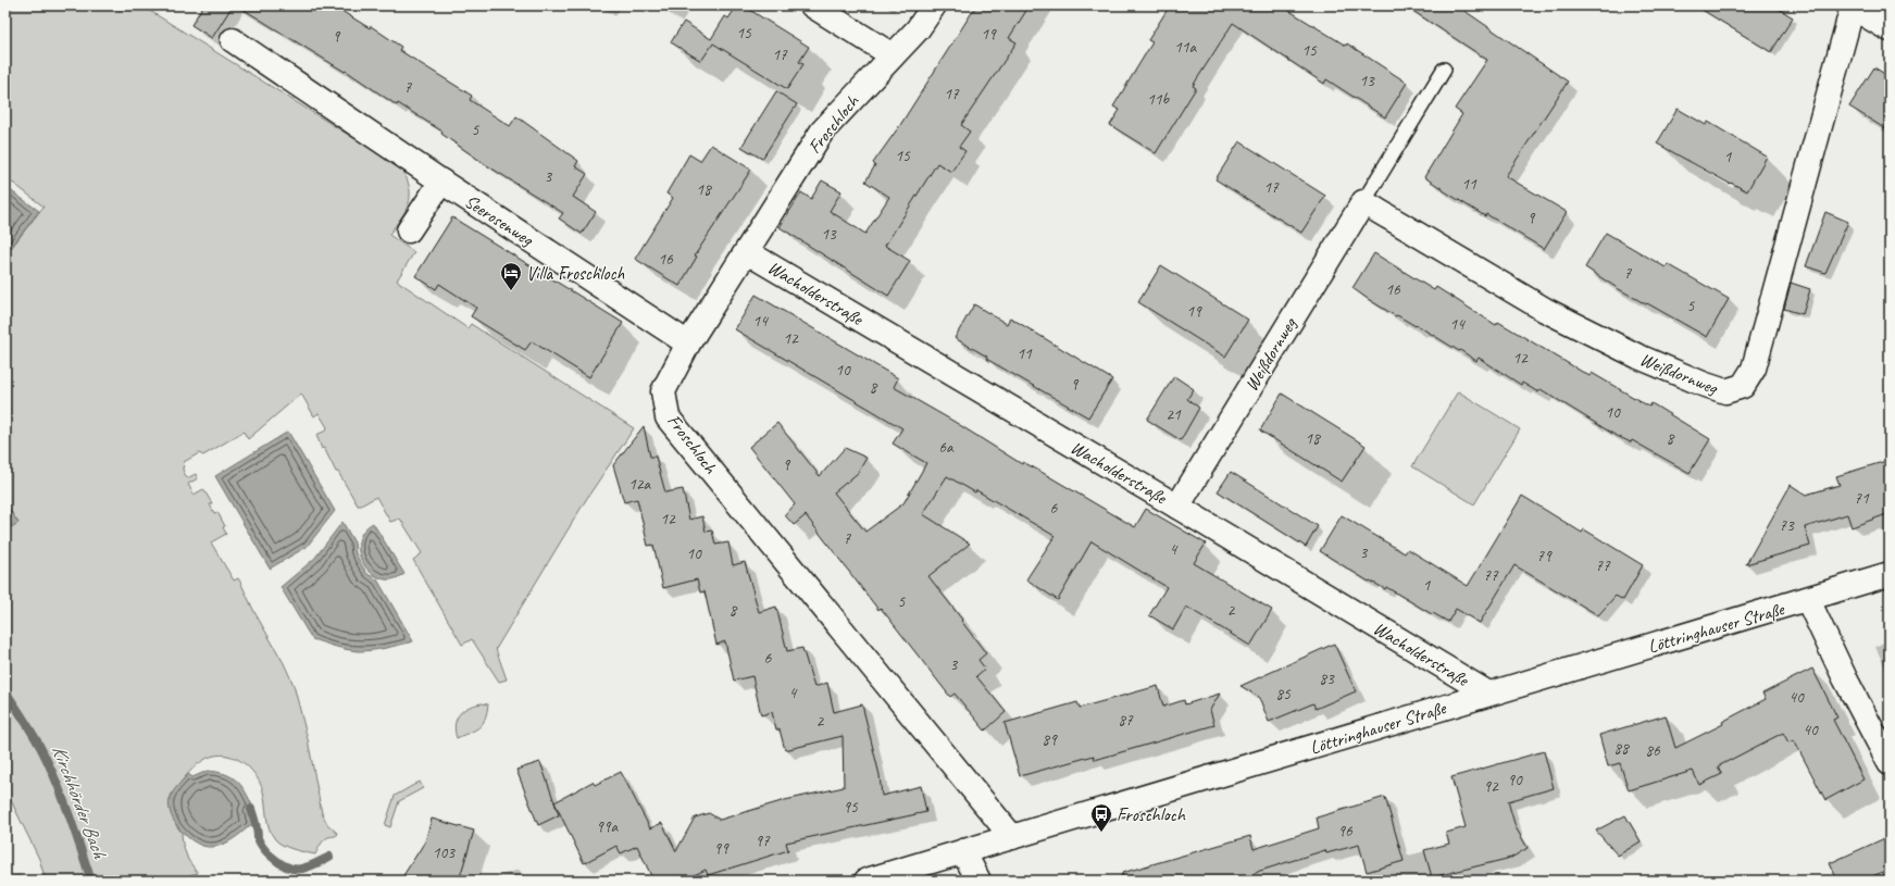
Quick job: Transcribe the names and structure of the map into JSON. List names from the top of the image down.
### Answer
{
  "streets": {
    "street": [
      "Froschloch",
      "Seerosenweg",
      "Wacholderstraße",
      "Weißdornweg",
      "Löttringhauser Straße"
    ]
  },
  "crossings": [
    ["Froschloch", "Seerosenweg"],
    ["Froschloch", "Wacholderstraße"],
    ["Froschloch", "Löttringhauser Straße"],
    ["Wacholderstraße", "Weißdornweg"],
    ["Wacholderstraße", "Löttringhauser Straße"]
  ],
  "water": ["Kirchhörder Bach"],
  "places": {
    "hotel": ["Villa Froschloch"],
    "bus stop": ["Froschloch"]
  },
  "house_numbers": [
    "15",
    "19",
    "9",
    "11a",
    "15",
    "17",
    "13",
    "7",
    "17",
    "11b",
    "5",
    "15",
    "1",
    "3",
    "11",
    "17",
    "18",
    "9",
    "13",
    "16",
    "7",
    "16",
    "5",
    "19",
    "14",
    "14",
    "12",
    "11",
    "12",
    "10",
    "9",
    "8",
    "10",
    "21",
    "18",
    "8",
    "6a",
    "9",
    "12a",
    "71",
    "6",
    "12",
    "73",
    "7",
    "4",
    "3",
    "10",
    "79",
    "77",
    "77",
    "1",
    "5",
    "8",
    "2",
    "6",
    "3",
    "83",
    "4",
    "85",
    "40",
    "87",
    "2",
    "40",
    "89",
    "88",
    "86",
    "90",
    "92",
    "95",
    "99a",
    "96",
    "97",
    "99",
    "103"
  ]
}
